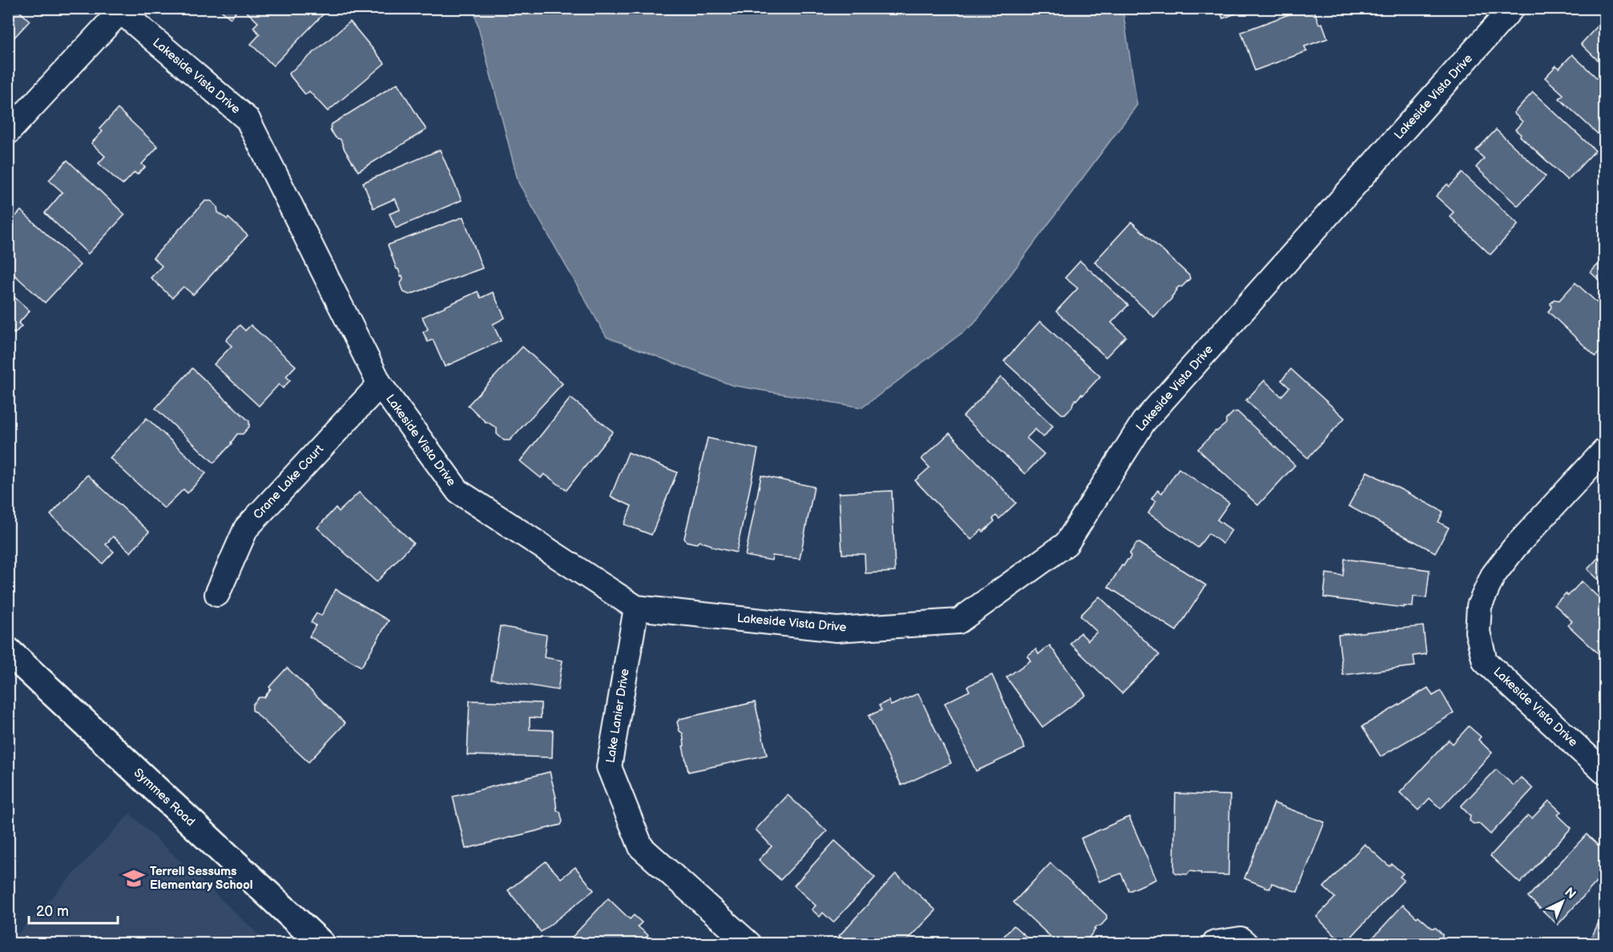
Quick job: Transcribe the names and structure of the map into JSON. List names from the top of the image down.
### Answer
{
  "streets": {
    "street": [
      "Lakeside Vista Drive",
      "Crane Lake Court",
      "Lake Lanier Drive",
      "Symmes Road"
    ]
  },
  "crossings": [
    ["Lakeside Vista Drive", "Crane Lake Court"],
    ["Lakeside Vista Drive", "Lake Lanier Drive"]
  ],
  "places": {
    "school or university": ["Terrell Sessums Elementary School"]
  },
  "scale_bar": "20 m",
  "north": "top right"
}
